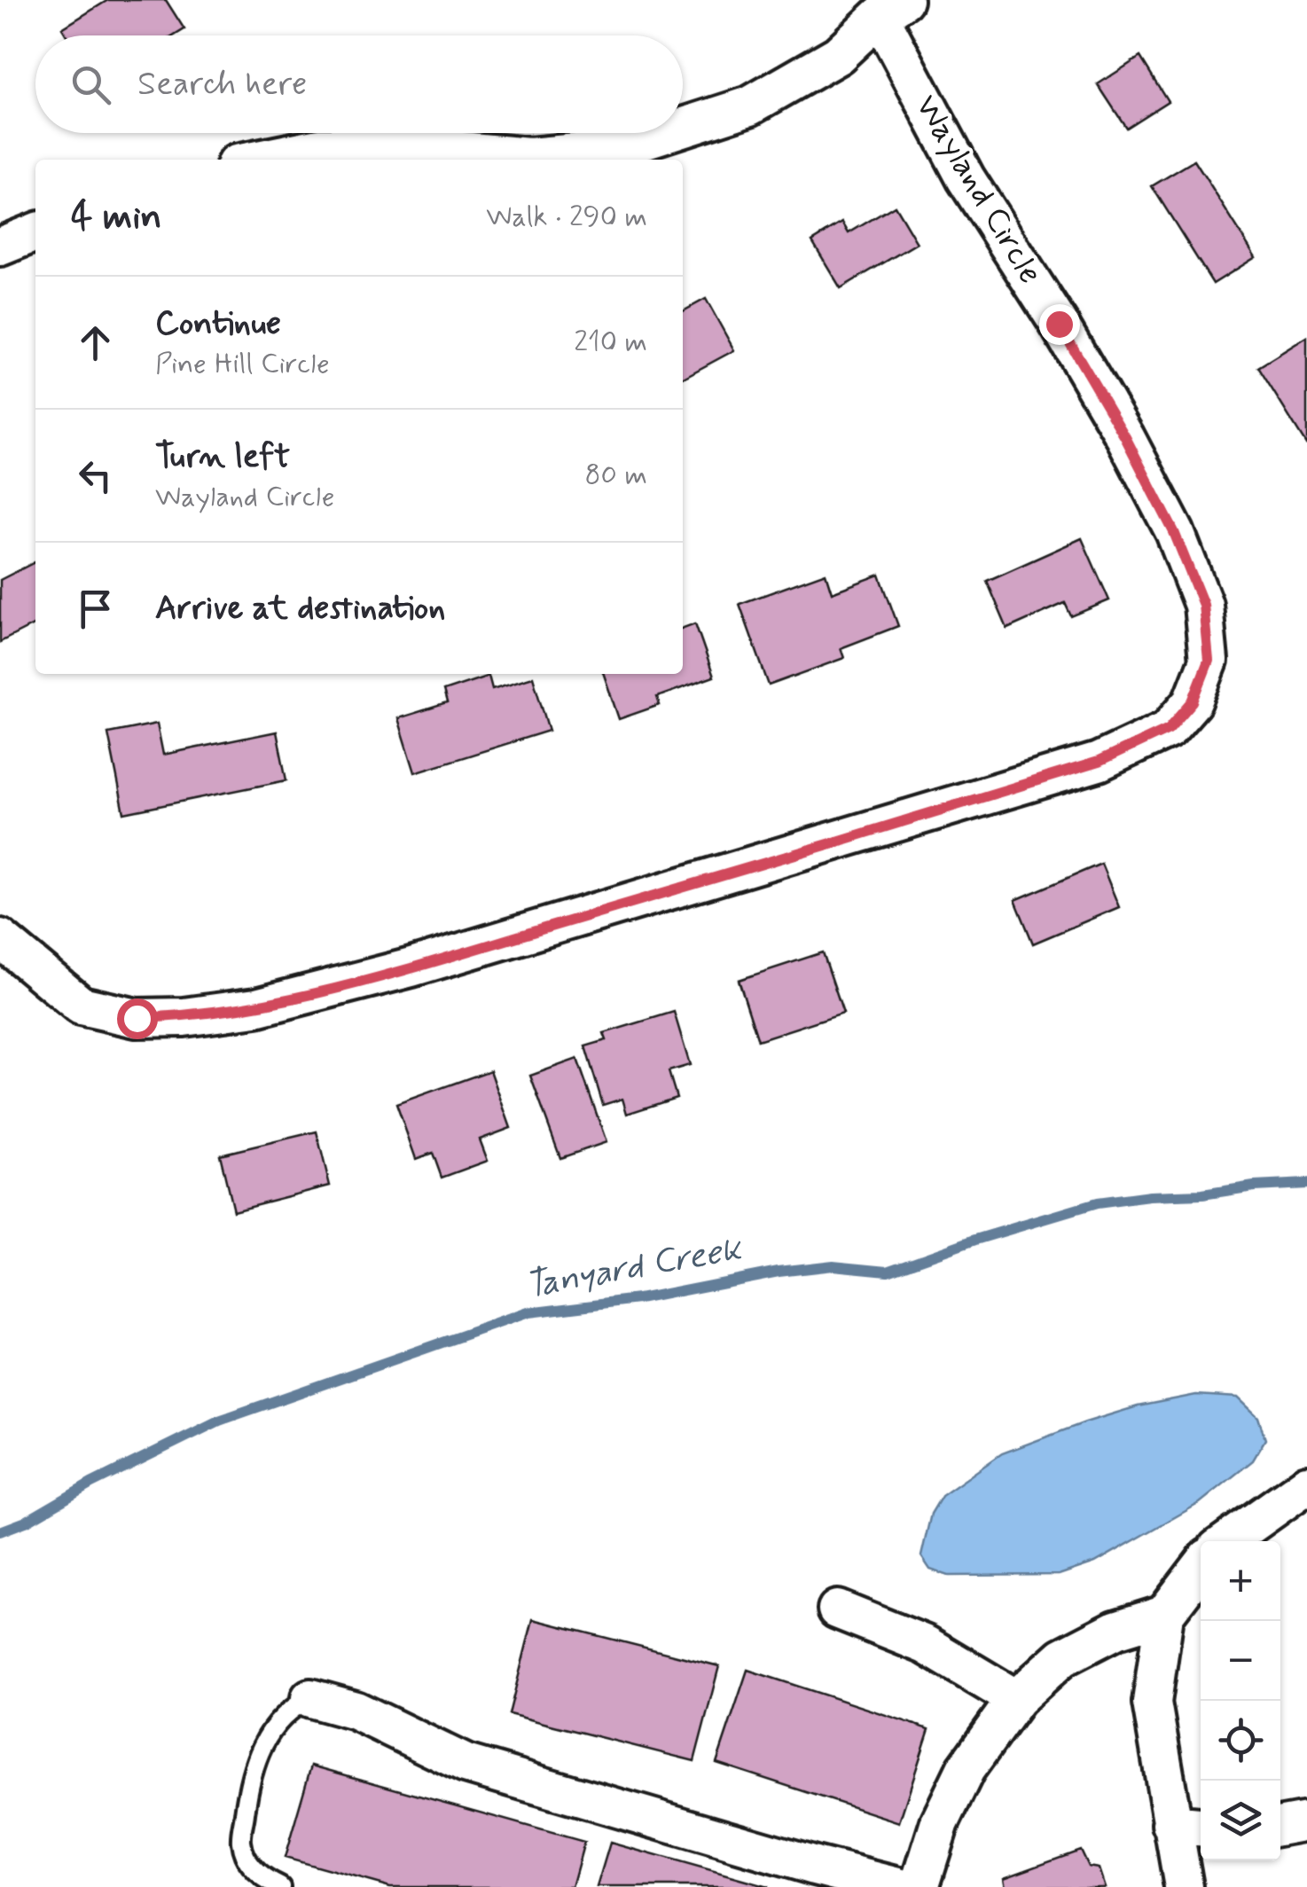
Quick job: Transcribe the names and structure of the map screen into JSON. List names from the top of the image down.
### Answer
{
  "streets": {
    "street": ["Wayland Circle"]
  },
  "water": ["Tanyard Creek"],
  "page": {
    "search": "Search here",
    "heading": ["4 min", "Walk · 290 m"],
    "list": [
      ["Continue", "Pine Hill Circle", "210 m"],
      ["Turn left", "Wayland Circle", "80 m"],
      "Arrive at destination"
    ],
    "map_buttons": ["+", "−"]
  }
}
